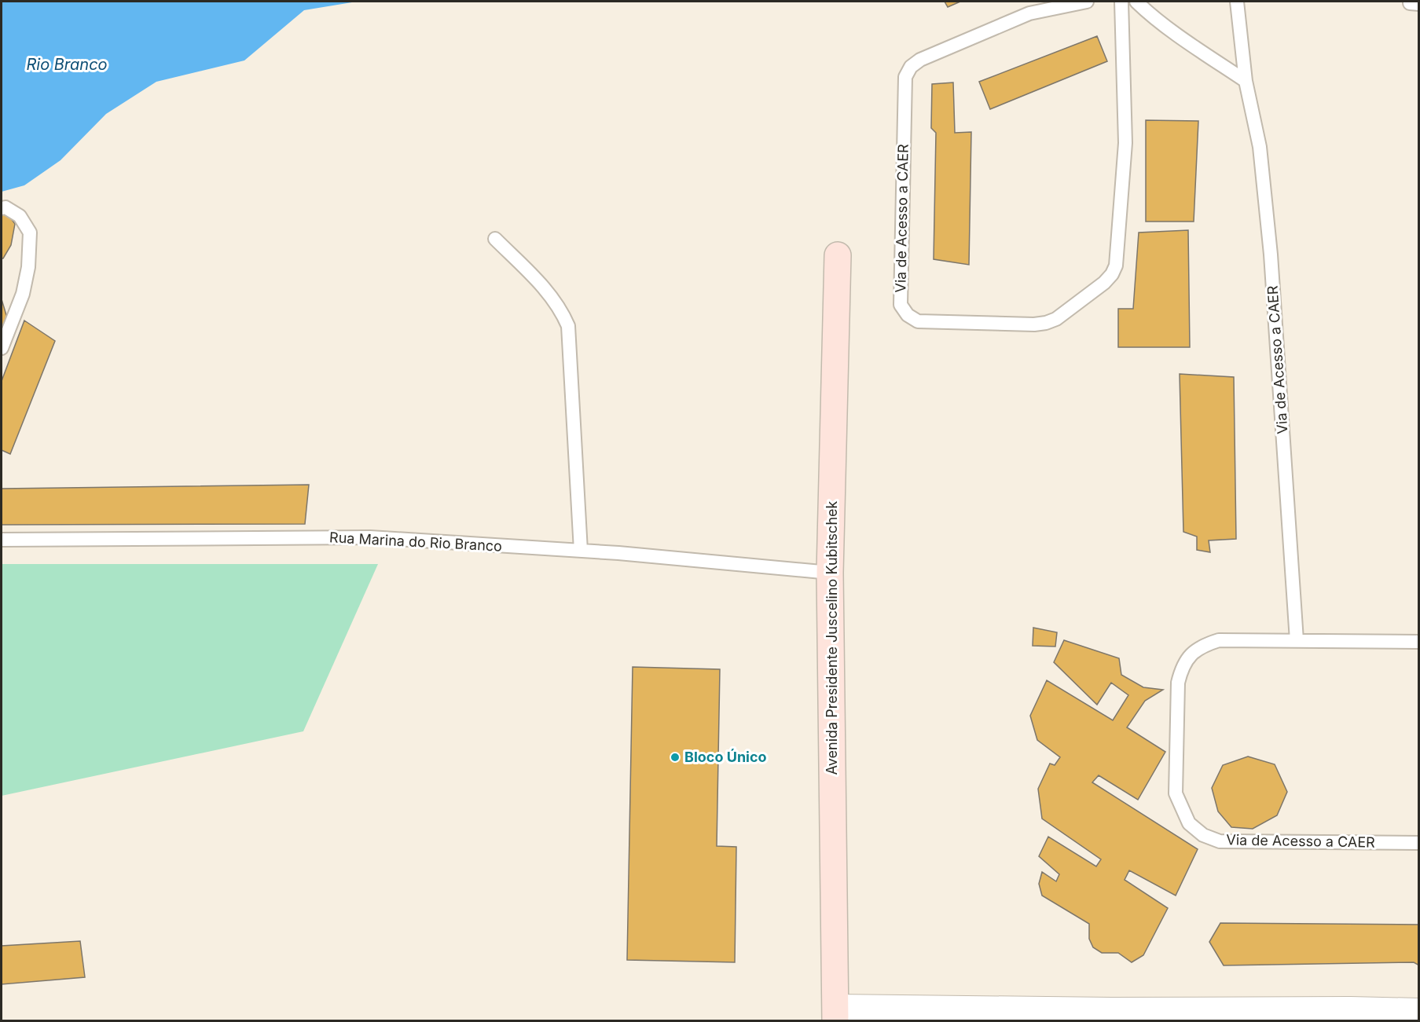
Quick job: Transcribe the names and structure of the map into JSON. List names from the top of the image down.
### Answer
{
  "streets": {
    "street": ["Avenida Presidente Juscelino Kubitschek"],
    "lane": ["Via de Acesso a CAER", "Rua Marina do Rio Branco"]
  },
  "crossings": [
    ["Rua Marina do Rio Branco", "Avenida Presidente Juscelino Kubitschek"]
  ],
  "water": ["Rio Branco"],
  "places": ["Bloco Único"]
}
